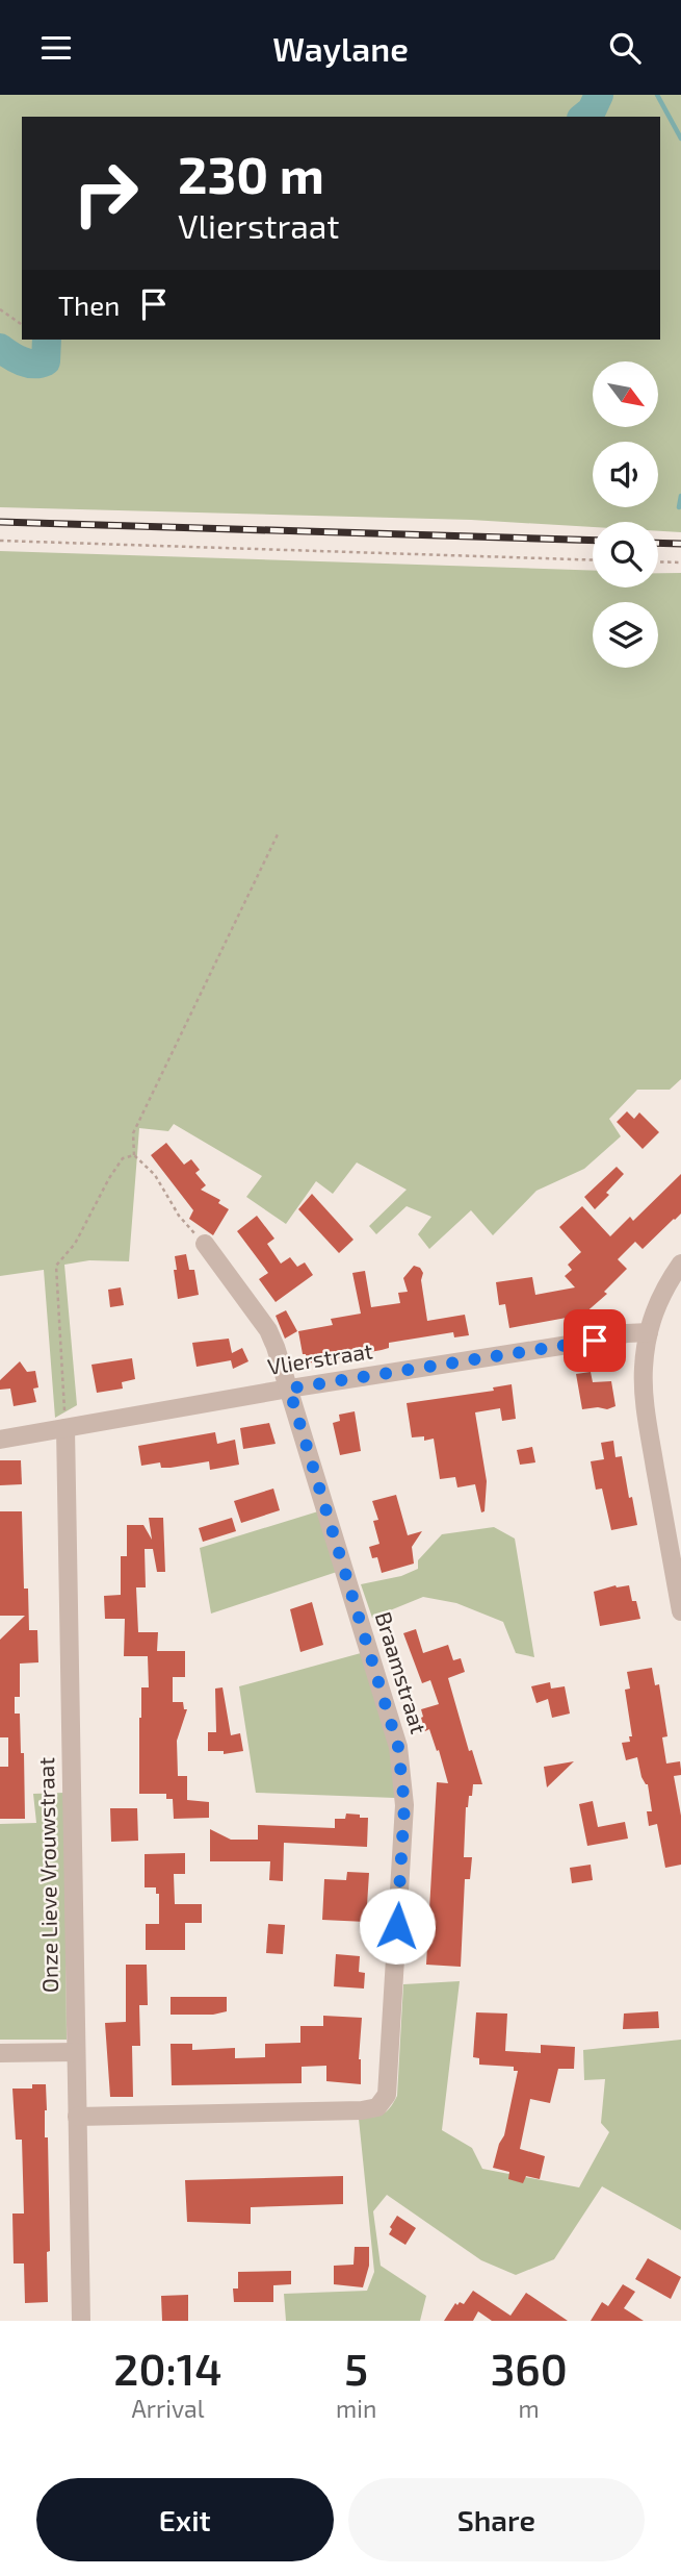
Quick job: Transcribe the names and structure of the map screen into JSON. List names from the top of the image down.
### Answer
{
  "streets": {
    "street": ["Vlierstraat", "Braamstraat", "Onze Lieve Vrouwstraat"]
  },
  "crossings": [
    ["Vlierstraat", "Braamstraat"],
    ["Vlierstraat", "Onze Lieve Vrouwstraat"],
    ["Braamstraat", "Onze Lieve Vrouwstraat"]
  ],
  "north": "bottom right",
  "page": {
    "header": "Waylane",
    "turn": ["230 m", "Vlierstraat"],
    "then": "Then",
    "eta": [
      "20:14",
      "Arrival",
      "5",
      "min",
      "360",
      "m"
    ],
    "buttons": ["Exit", "Share"]
  }
}
